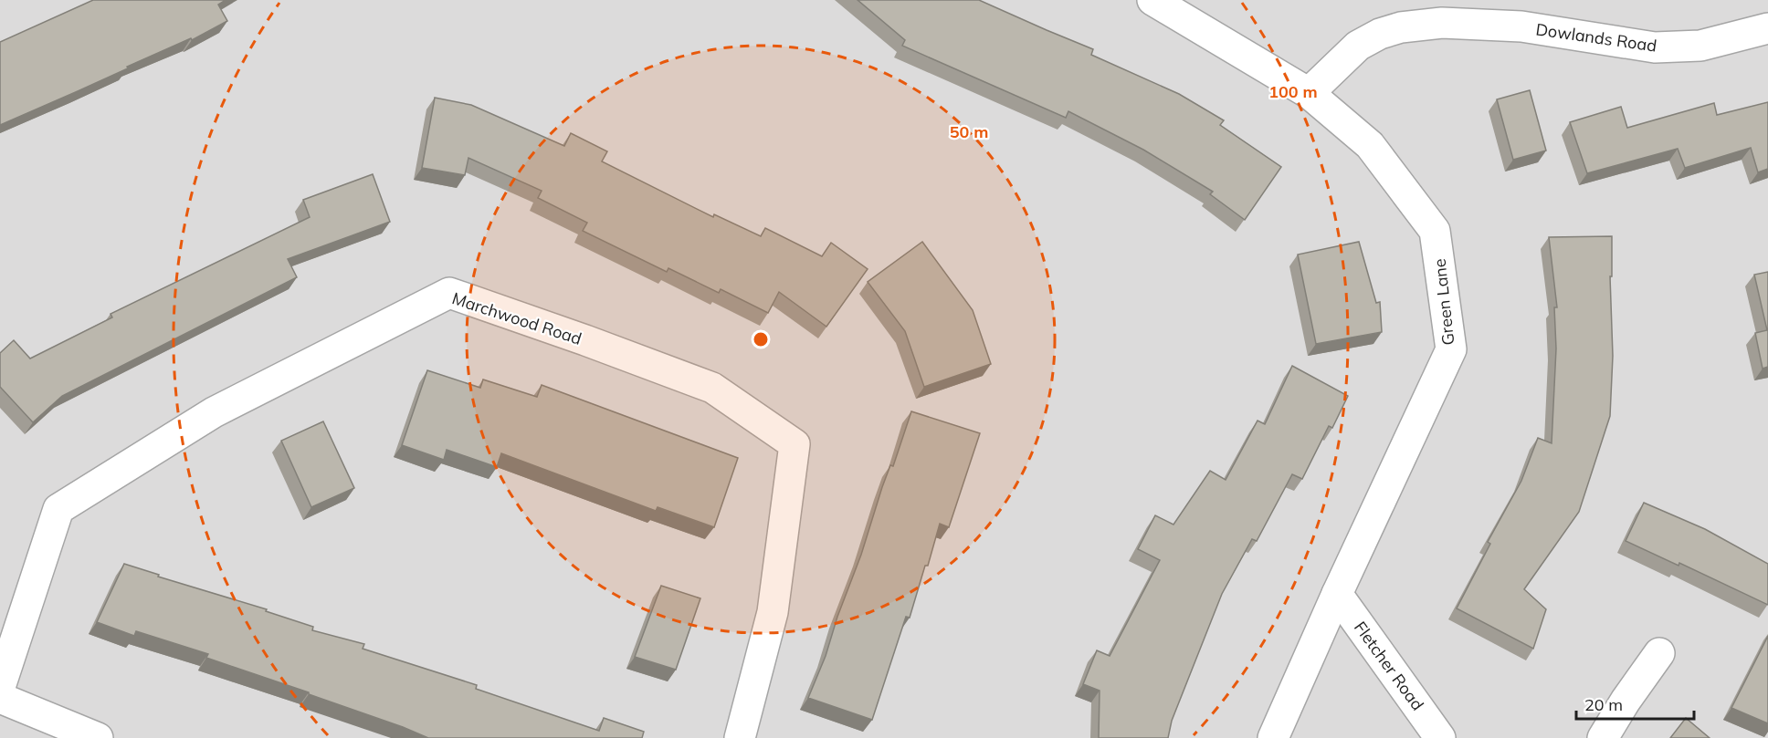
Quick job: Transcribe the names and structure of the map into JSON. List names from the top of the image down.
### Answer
{
  "streets": {
    "street": [
      "Dowlands Road",
      "Green Lane",
      "Marchwood Road",
      "Fletcher Road"
    ]
  },
  "crossings": [
    ["Dowlands Road", "Green Lane"],
    ["Green Lane", "Fletcher Road"]
  ],
  "scale_bar": "20 m",
  "rings": ["100 m", "50 m"]
}
